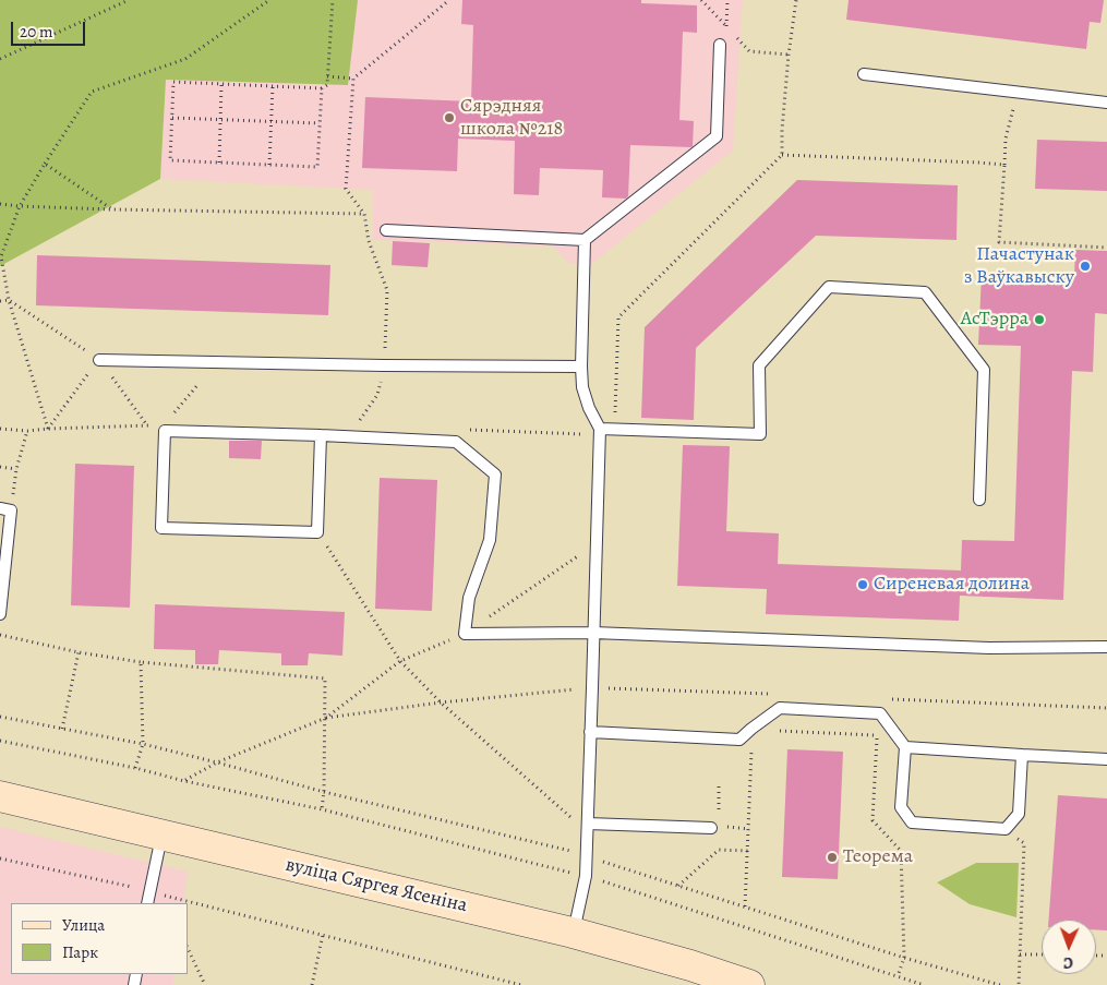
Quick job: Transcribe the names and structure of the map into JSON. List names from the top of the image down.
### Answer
{
  "streets": {
    "main road": ["вуліца Сяргея Ясеніна"]
  },
  "places": [
    "Сярэдняя школа №218",
    "Пачастунак з Ваўкавыску",
    "АсТэрра",
    "Сиреневая долина",
    "Теорема"
  ],
  "legend": ["Улица", "Парк"],
  "scale_bar": "20 m",
  "north": "bottom"
}
